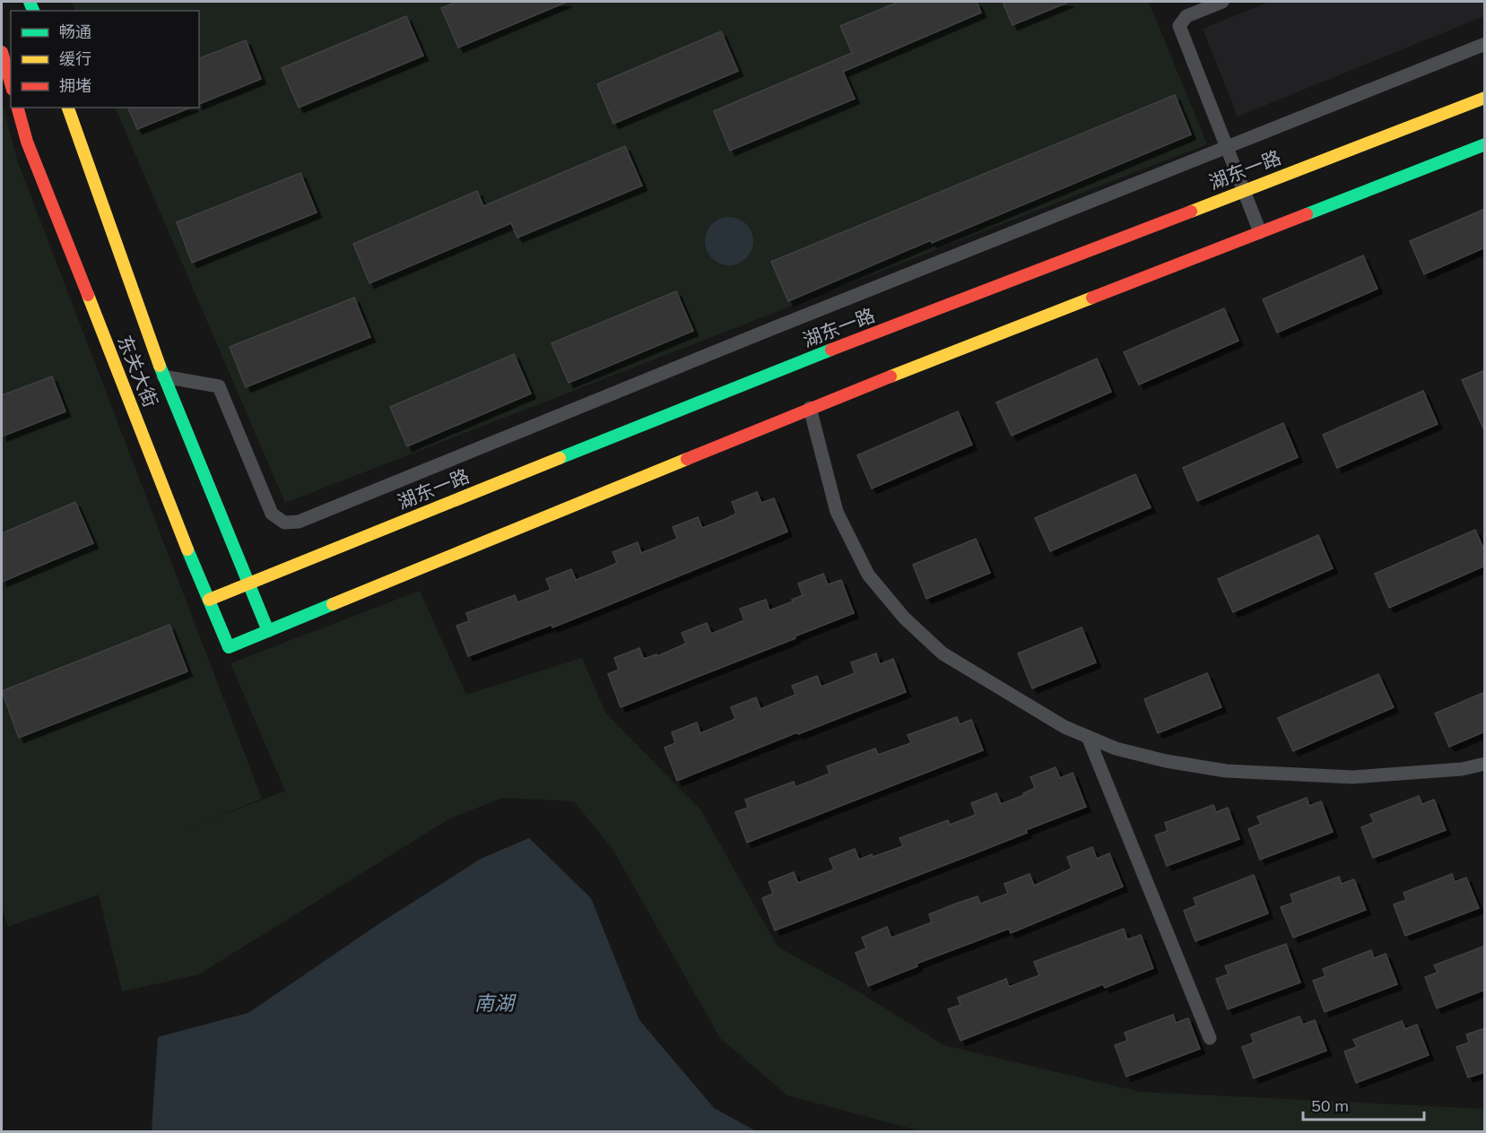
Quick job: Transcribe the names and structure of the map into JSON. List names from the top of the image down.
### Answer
{
  "streets": {
    "main road": ["湖东一路", "东关大街"]
  },
  "crossings": [
    ["湖东一路", "东关大街"]
  ],
  "water": ["南湖"],
  "legend": ["畅通", "缓行", "拥堵"],
  "scale_bar": "50 m"
}
